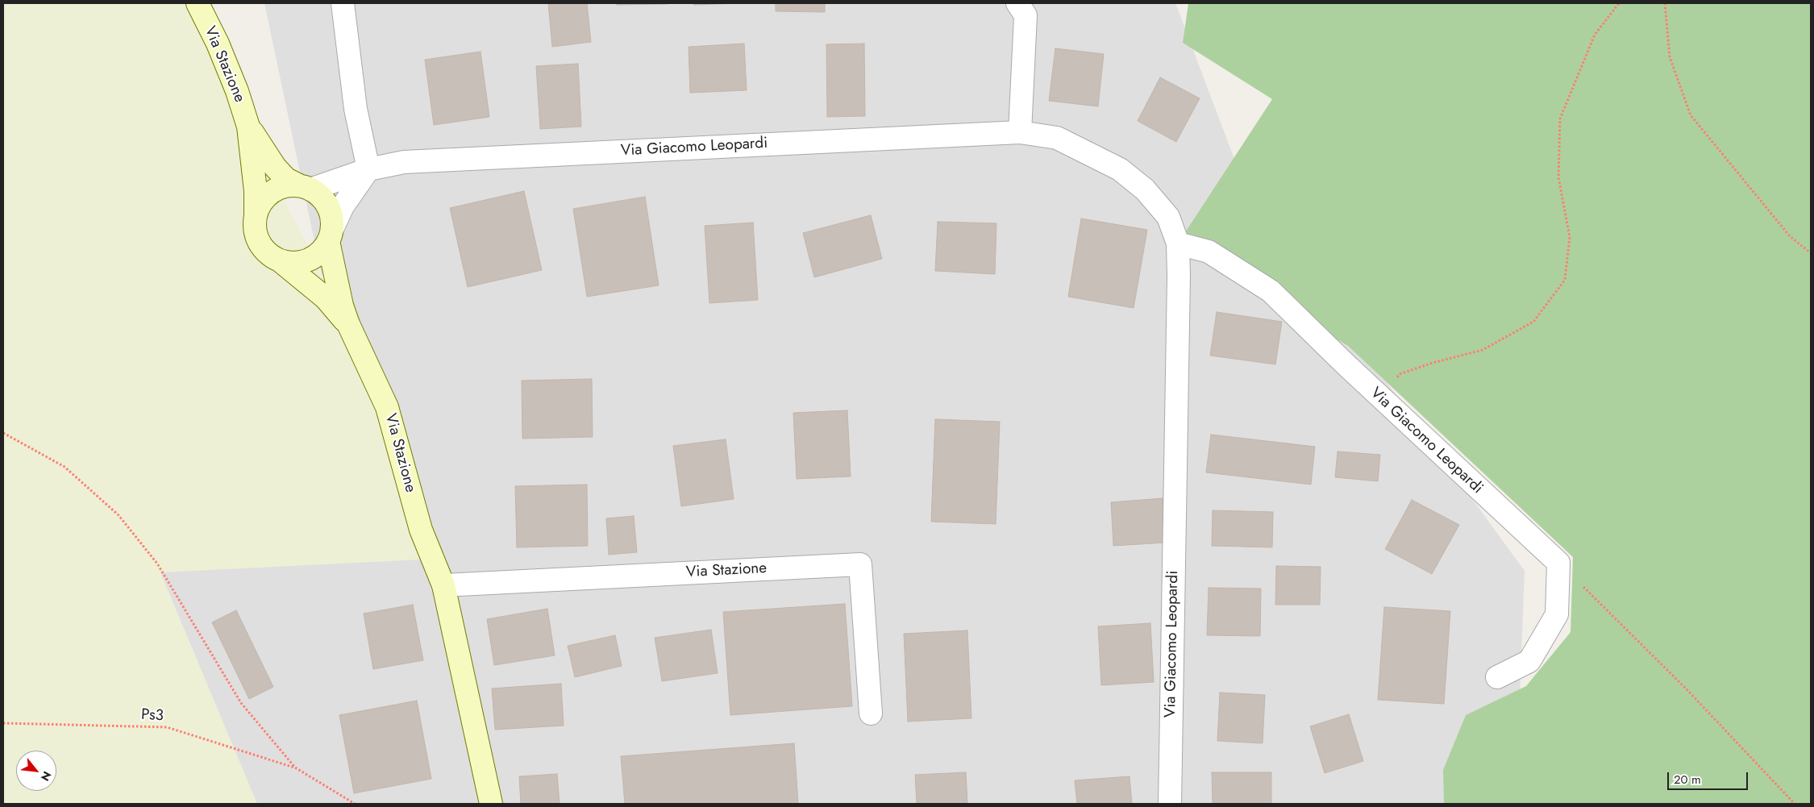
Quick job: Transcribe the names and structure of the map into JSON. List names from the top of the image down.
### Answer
{
  "streets": {
    "main road": ["Via Stazione"],
    "street": ["Via Giacomo Leopardi"],
    "path": ["Ps3"]
  },
  "crossings": [
    ["Via Stazione", "Via Giacomo Leopardi"]
  ],
  "scale_bar": "20 m",
  "north": "bottom right"
}
